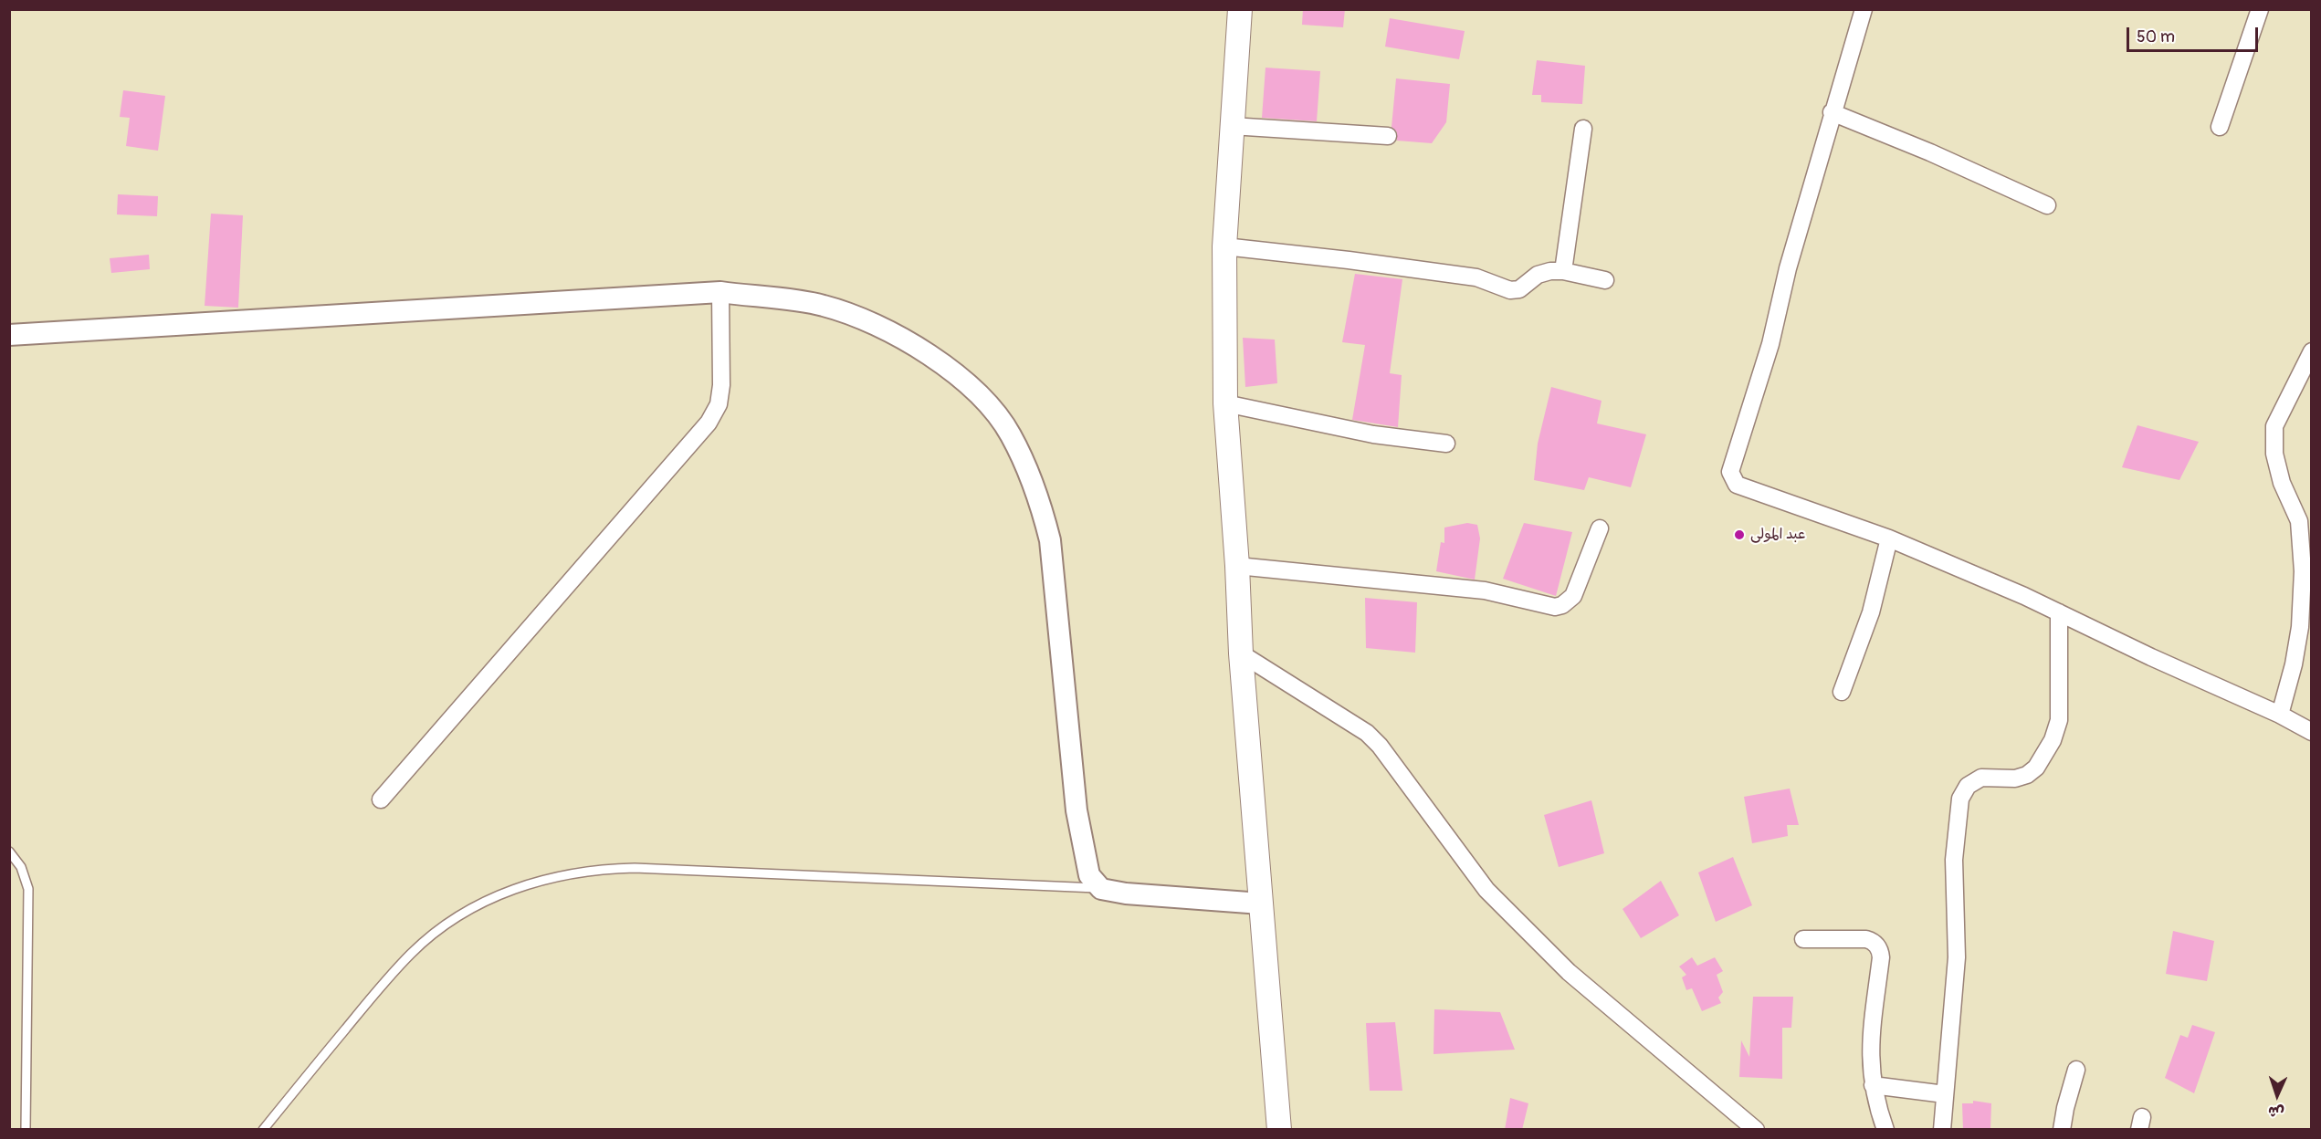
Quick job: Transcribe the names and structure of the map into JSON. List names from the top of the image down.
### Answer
{
  "places": ["عبد المولى"],
  "scale_bar": "50 m",
  "north": "bottom"
}
